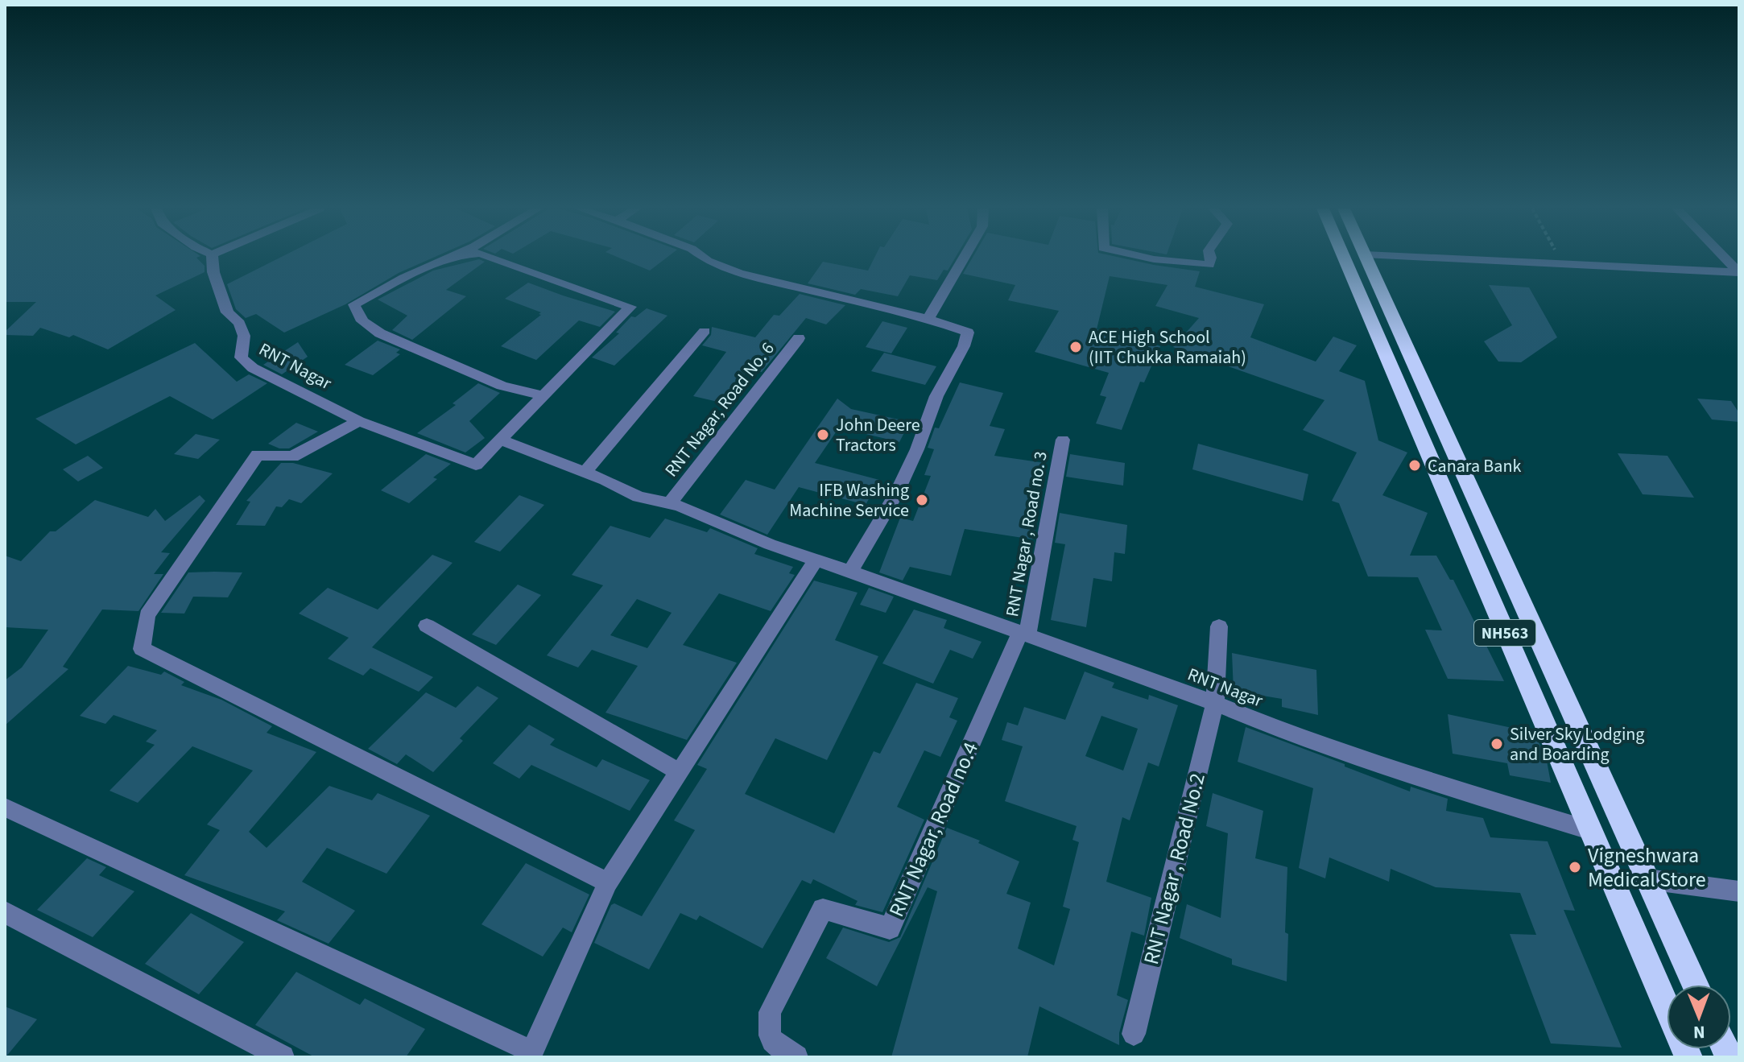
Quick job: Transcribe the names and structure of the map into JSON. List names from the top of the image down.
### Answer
{
  "streets": {
    "highway": ["NH563"],
    "street": [
      "RNT Nagar",
      "RNT Nagar, Road No. 6",
      "RNT Nagar , Road no. 3",
      "RNT Nagar, Road no.4",
      "RNT Nagar , Road No.2"
    ]
  },
  "crossings": [
    ["RNT Nagar", "RNT Nagar, Road No. 6"],
    ["RNT Nagar", "RNT Nagar , Road no. 3"],
    ["RNT Nagar", "NH563"],
    ["RNT Nagar", "RNT Nagar, Road no.4"],
    ["RNT Nagar", "RNT Nagar , Road No.2"],
    ["RNT Nagar , Road no. 3", "RNT Nagar, Road no.4"]
  ],
  "places": [
    "ACE High School (IIT Chukka Ramaiah)",
    "John Deere Tractors",
    "Canara Bank",
    "IFB Washing Machine Service",
    "Silver Sky Lodging and Boarding",
    "Vigneshwara Medical Store"
  ],
  "north": "bottom"
}
